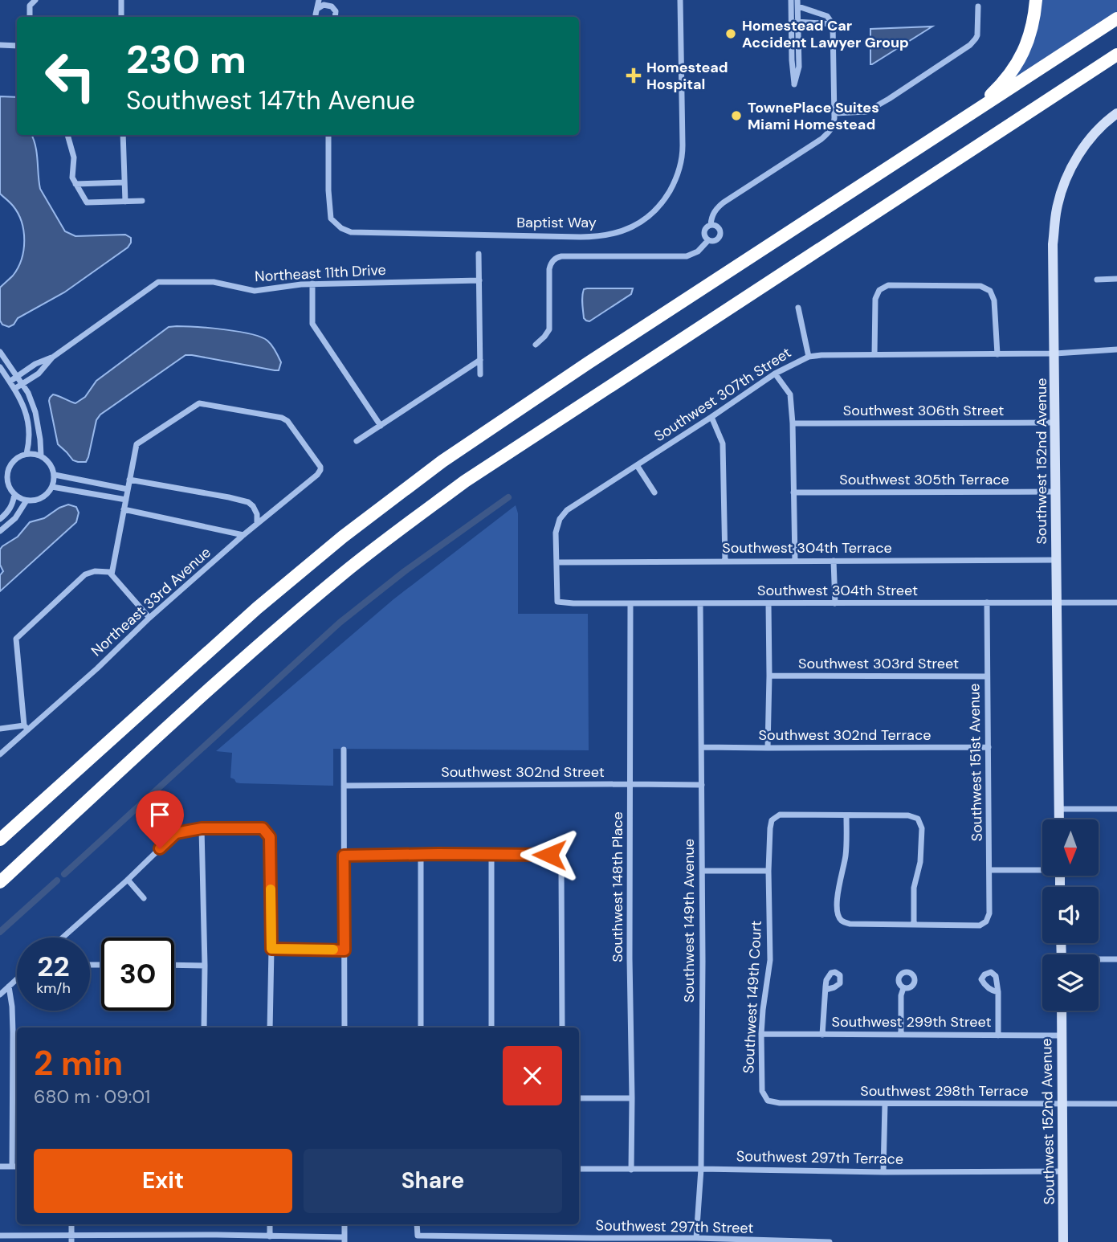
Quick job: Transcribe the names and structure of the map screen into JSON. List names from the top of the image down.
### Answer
{
  "streets": {
    "street": [
      "Baptist Way",
      "Northeast 11th Drive",
      "Southwest 307th Street",
      "Southwest 306th Street",
      "Southwest 152nd Avenue",
      "Southwest 305th Terrace",
      "Southwest 304th Terrace",
      "Southwest 304th Street",
      "Northeast 33rd Avenue",
      "Southwest 303rd Street",
      "Southwest 302nd Terrace",
      "Southwest 151st Avenue",
      "Southwest 302nd Street",
      "Southwest 148th Place",
      "Southwest 149th Avenue",
      "Southwest 149th Court",
      "Southwest 299th Street",
      "Southwest 298th Terrace",
      "Southwest 297th Terrace",
      "Southwest 297th Street"
    ]
  },
  "crossings": [
    ["Southwest 307th Street", "Southwest 152nd Avenue"],
    ["Southwest 307th Street", "Southwest 304th Terrace"],
    ["Southwest 307th Street", "Southwest 304th Street"],
    ["Southwest 306th Street", "Southwest 152nd Avenue"],
    ["Southwest 152nd Avenue", "Southwest 305th Terrace"],
    ["Southwest 152nd Avenue", "Southwest 304th Terrace"],
    ["Southwest 152nd Avenue", "Southwest 304th Street"],
    ["Southwest 152nd Avenue", "Southwest 299th Street"],
    ["Southwest 152nd Avenue", "Southwest 298th Terrace"],
    ["Southwest 152nd Avenue", "Southwest 297th Terrace"],
    ["Southwest 304th Terrace", "Southwest 304th Street"],
    ["Southwest 304th Street", "Southwest 151st Avenue"],
    ["Southwest 304th Street", "Southwest 148th Place"],
    ["Southwest 304th Street", "Southwest 149th Avenue"],
    ["Southwest 303rd Street", "Southwest 151st Avenue"],
    ["Southwest 302nd Terrace", "Southwest 151st Avenue"],
    ["Southwest 302nd Terrace", "Southwest 149th Avenue"],
    ["Southwest 302nd Street", "Southwest 148th Place"],
    ["Southwest 302nd Street", "Southwest 149th Avenue"],
    ["Southwest 148th Place", "Southwest 297th Terrace"],
    ["Southwest 149th Avenue", "Southwest 297th Terrace"],
    ["Southwest 149th Avenue", "Southwest 297th Street"],
    ["Southwest 149th Court", "Southwest 299th Street"],
    ["Southwest 149th Court", "Southwest 298th Terrace"]
  ],
  "places": {
    "other": ["Homestead Car Accident Lawyer Group", "TownePlace Suites Miami Homestead"],
    "health": ["Homestead Hospital"]
  },
  "north": "bottom",
  "page": {
    "turn": ["230 m", "Southwest 147th Avenue"],
    "speed": "22 km/h",
    "limit": "30",
    "heading": ["2 min", "680 m · 09:01"],
    "buttons": ["Exit", "Share"]
  }
}
